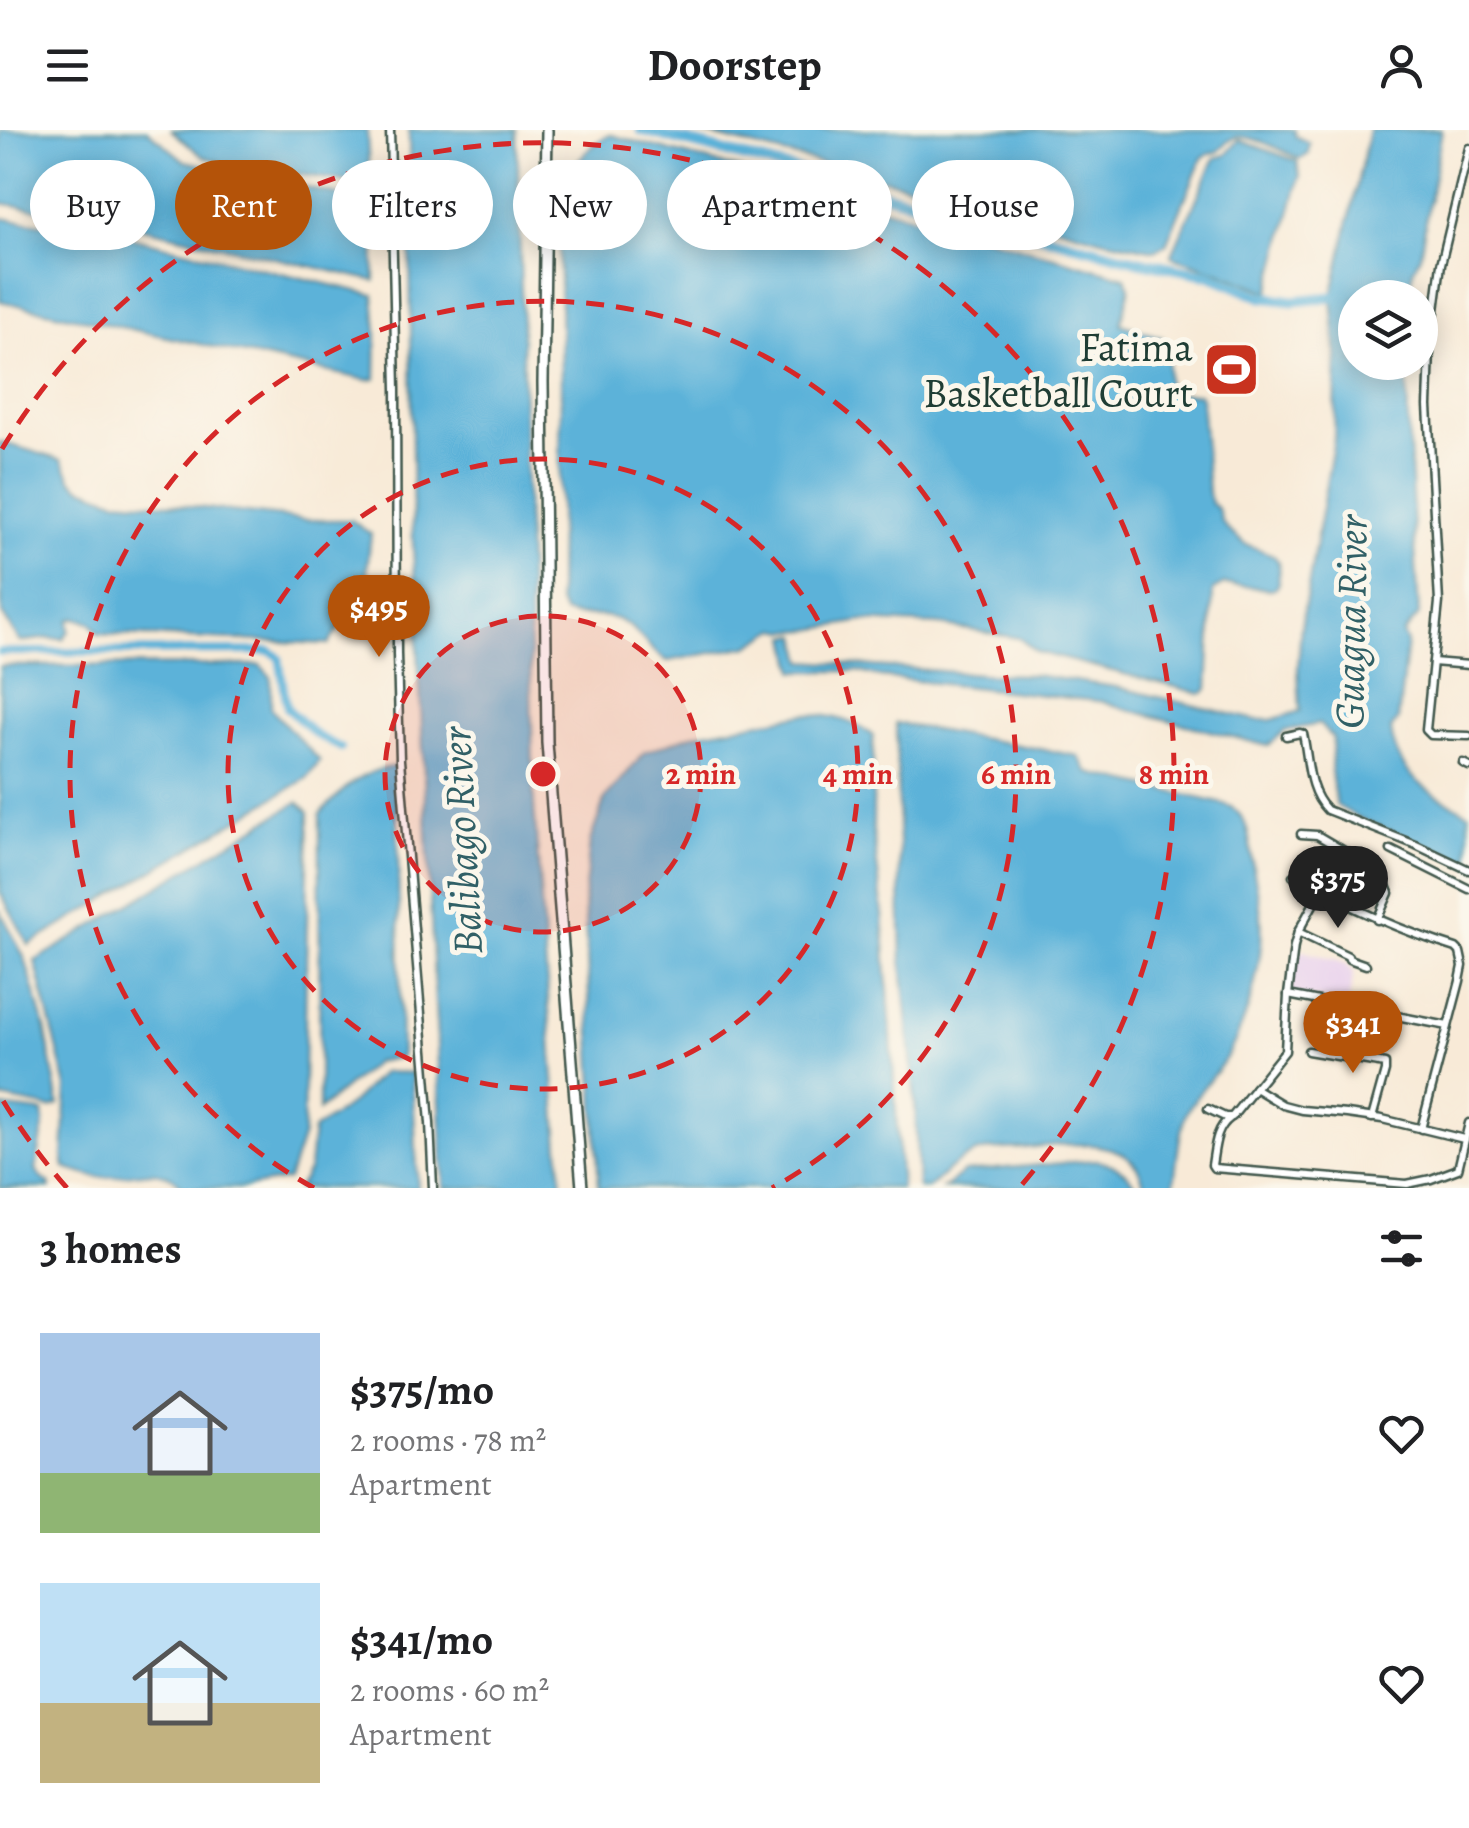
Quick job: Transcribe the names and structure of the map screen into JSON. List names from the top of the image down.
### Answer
{
  "water": ["Guagua River", "Balibago River"],
  "places": {
    "sports": ["Fatima Basketball Court"]
  },
  "page": {
    "header": "Doorstep",
    "chip": [
      "Buy",
      "Rent",
      "Filters",
      "New",
      "Apartment",
      "House"
    ],
    "price": ["$495", "$375", "$341"],
    "heading": "3 homes",
    "list": [
      {
        "name": "$375/mo",
        "note": "2 rooms · 78 m² · Apartment"
      },
      {
        "name": "$341/mo",
        "note": "2 rooms · 60 m² · Apartment"
      }
    ]
  },
  "rings": [
    "2 min",
    "4 min",
    "6 min",
    "8 min"
  ]
}
